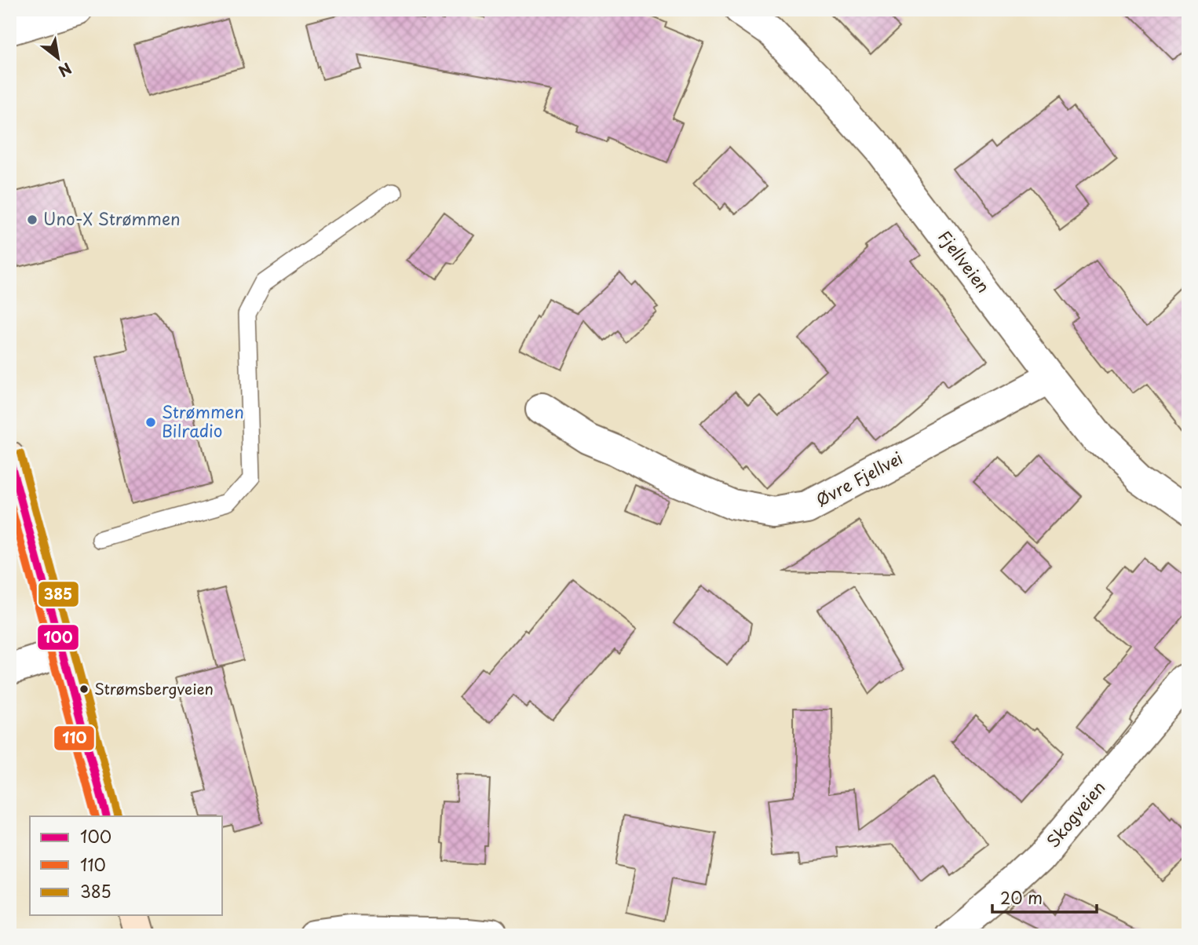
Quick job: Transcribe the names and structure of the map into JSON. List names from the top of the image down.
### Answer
{
  "streets": {
    "street": ["Fjellveien", "Øvre Fjellvei", "Skogveien"]
  },
  "crossings": [
    ["Fjellveien", "Øvre Fjellvei"]
  ],
  "places": ["Uno-X Strømmen", "Strømmen Bilradio", "Strømsbergveien"],
  "lines": ["transit line 385", "transit line 100", "transit line 110"],
  "legend": ["100", "110", "385"],
  "scale_bar": "20 m",
  "north": "bottom right"
}
